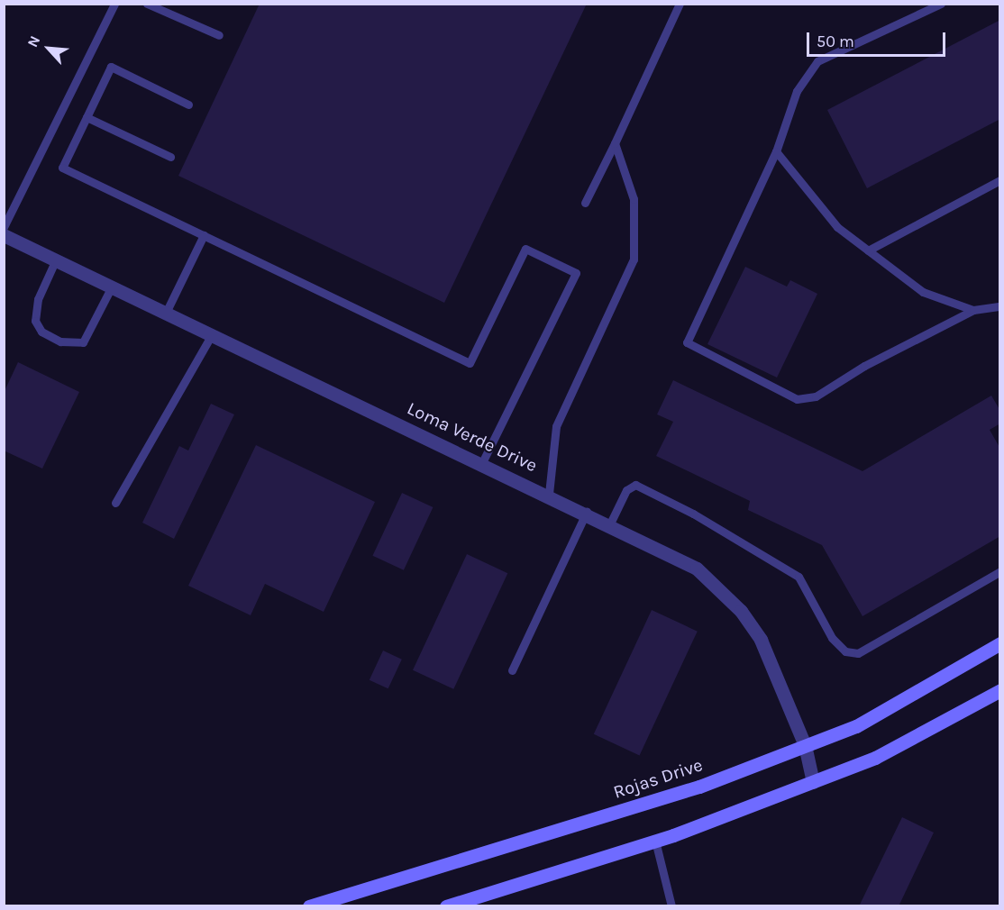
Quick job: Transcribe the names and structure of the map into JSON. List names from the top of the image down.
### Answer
{
  "streets": {
    "main road": ["Rojas Drive"],
    "street": ["Loma Verde Drive"]
  },
  "crossings": [
    ["Loma Verde Drive", "Rojas Drive"]
  ],
  "scale_bar": "50 m",
  "north": "top left"
}
